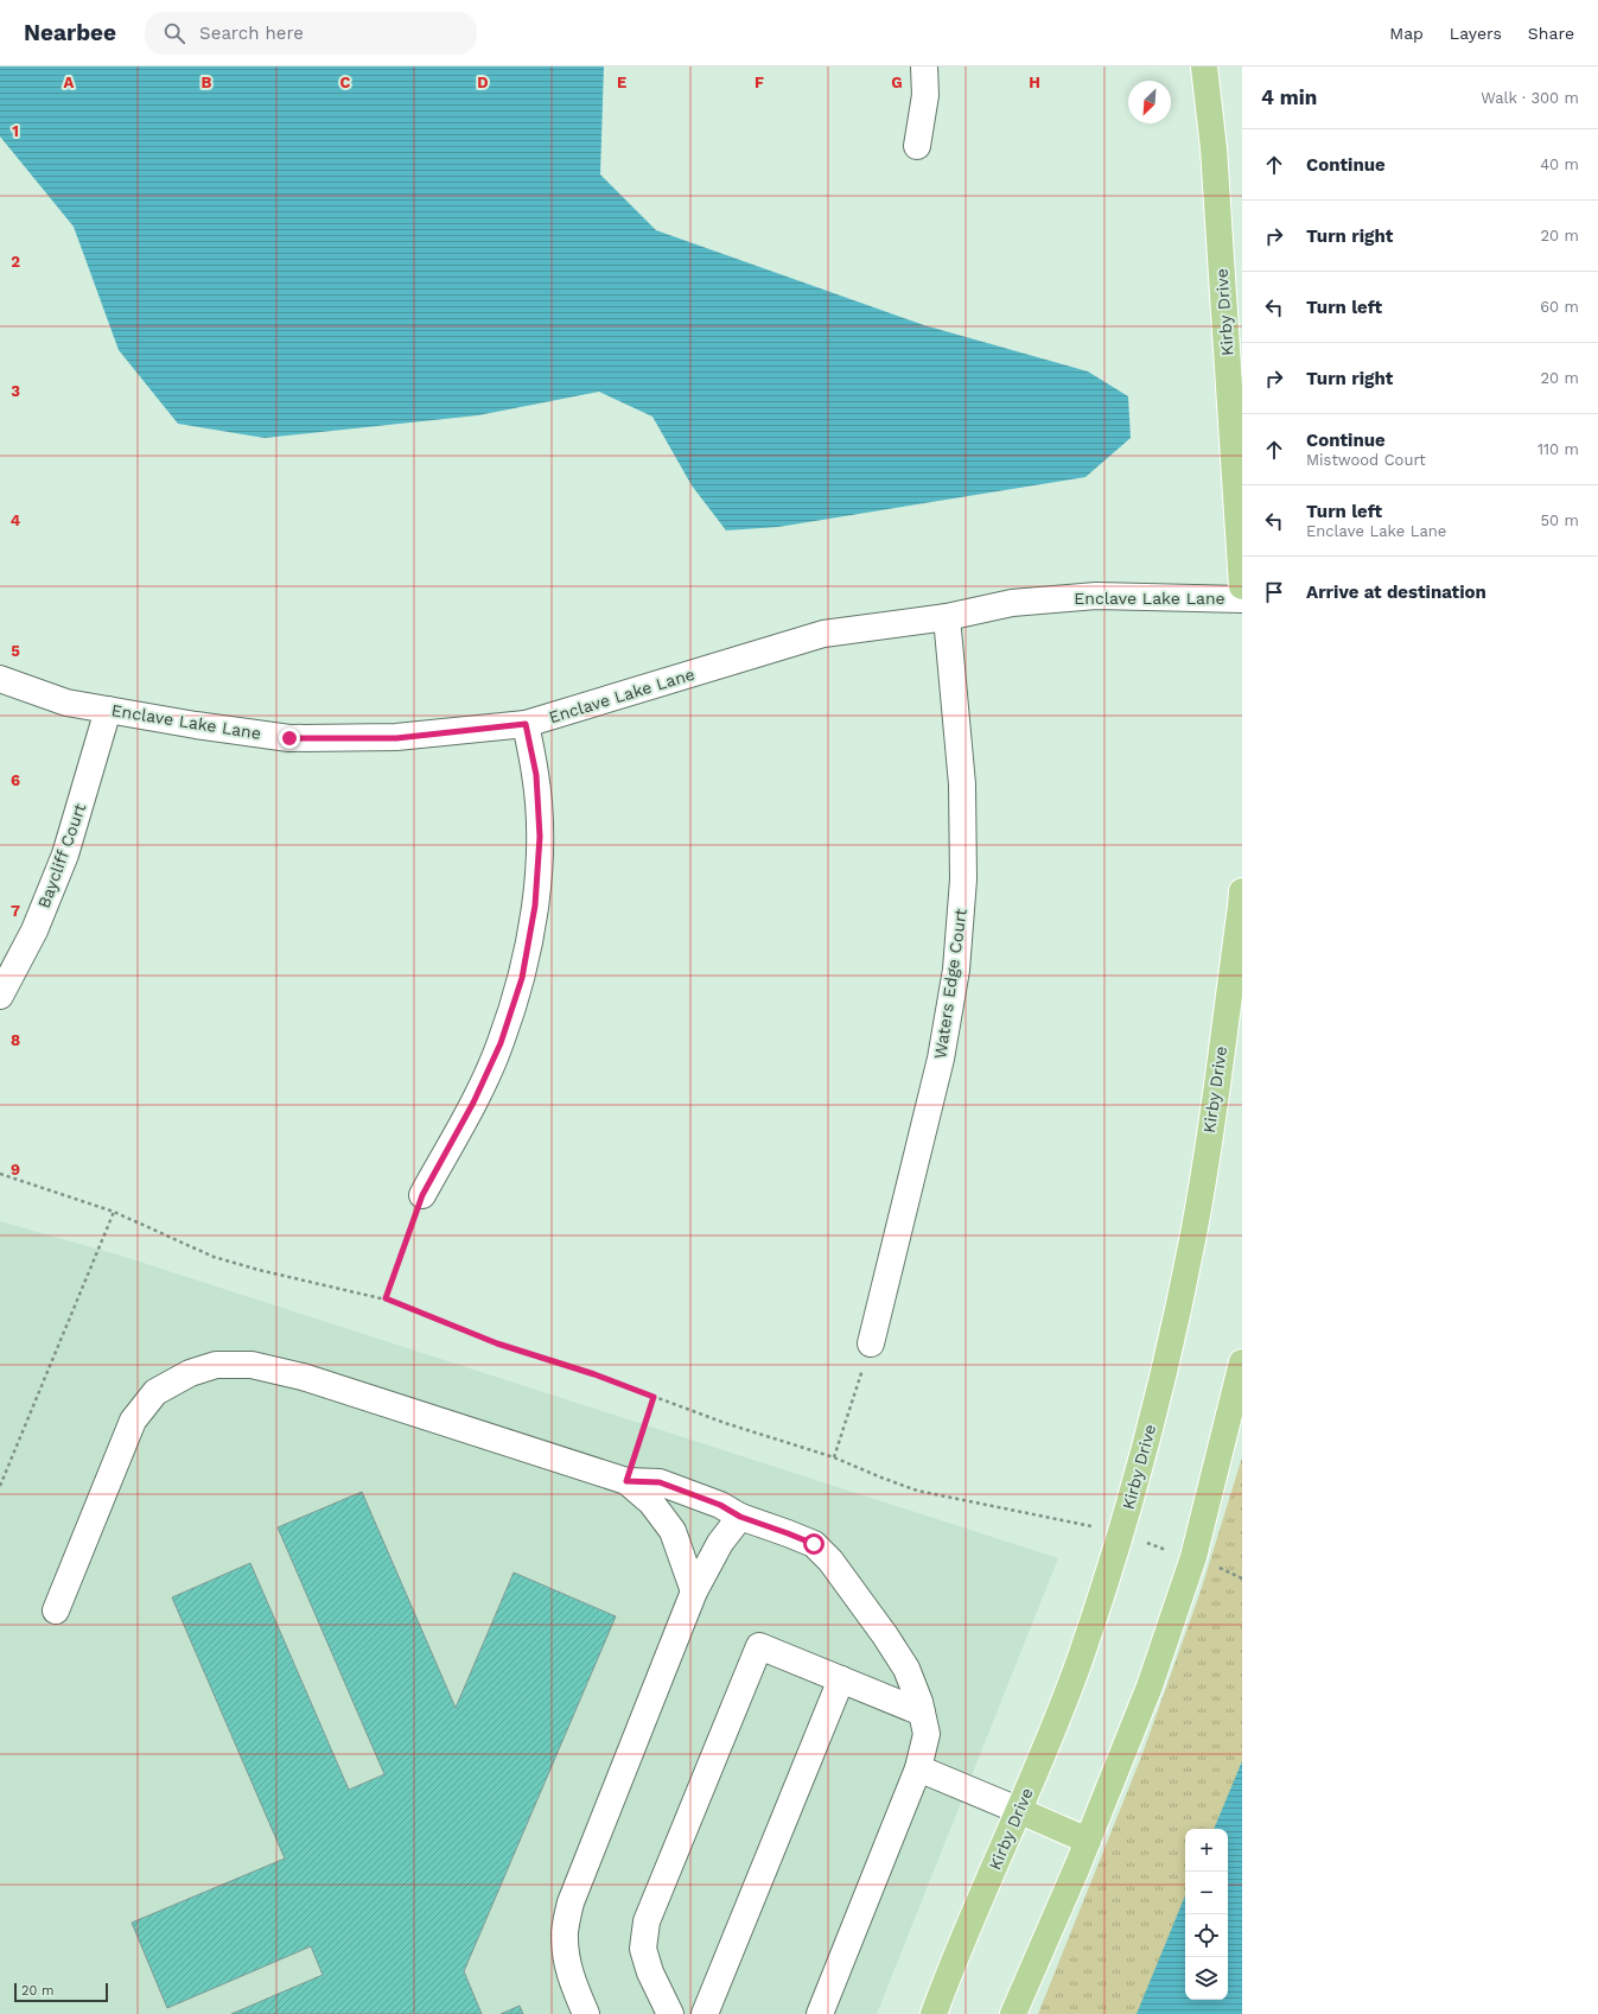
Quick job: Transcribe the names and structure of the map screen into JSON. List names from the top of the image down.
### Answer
{
  "streets": {
    "main road": ["Kirby Drive"],
    "street": ["Enclave Lake Lane", "Baycliff Court", "Waters Edge Court"]
  },
  "crossings": [
    ["Enclave Lake Lane", "Baycliff Court"],
    ["Enclave Lake Lane", "Waters Edge Court"]
  ],
  "scale_bar": "20 m",
  "north": "bottom left",
  "page": {
    "header": "Nearbee",
    "search": "Search here",
    "nav": ["Map", "Layers", "Share"],
    "heading": ["4 min", "Walk · 300 m"],
    "list": [
      ["Continue", "40 m"],
      ["Turn right", "20 m"],
      ["Turn left", "60 m"],
      ["Turn right", "20 m"],
      ["Continue", "Mistwood Court", "110 m"],
      ["Turn left", "Enclave Lake Lane", "50 m"],
      "Arrive at destination"
    ],
    "map_buttons": ["+", "−"],
    "scale": "20 m"
  },
  "grid": {
    "columns": [
      "A",
      "B",
      "C",
      "D",
      "E",
      "F",
      "G",
      "H"
    ],
    "rows": [
      "1",
      "2",
      "3",
      "4",
      "5",
      "6",
      "7",
      "8",
      "9"
    ]
  }
}
